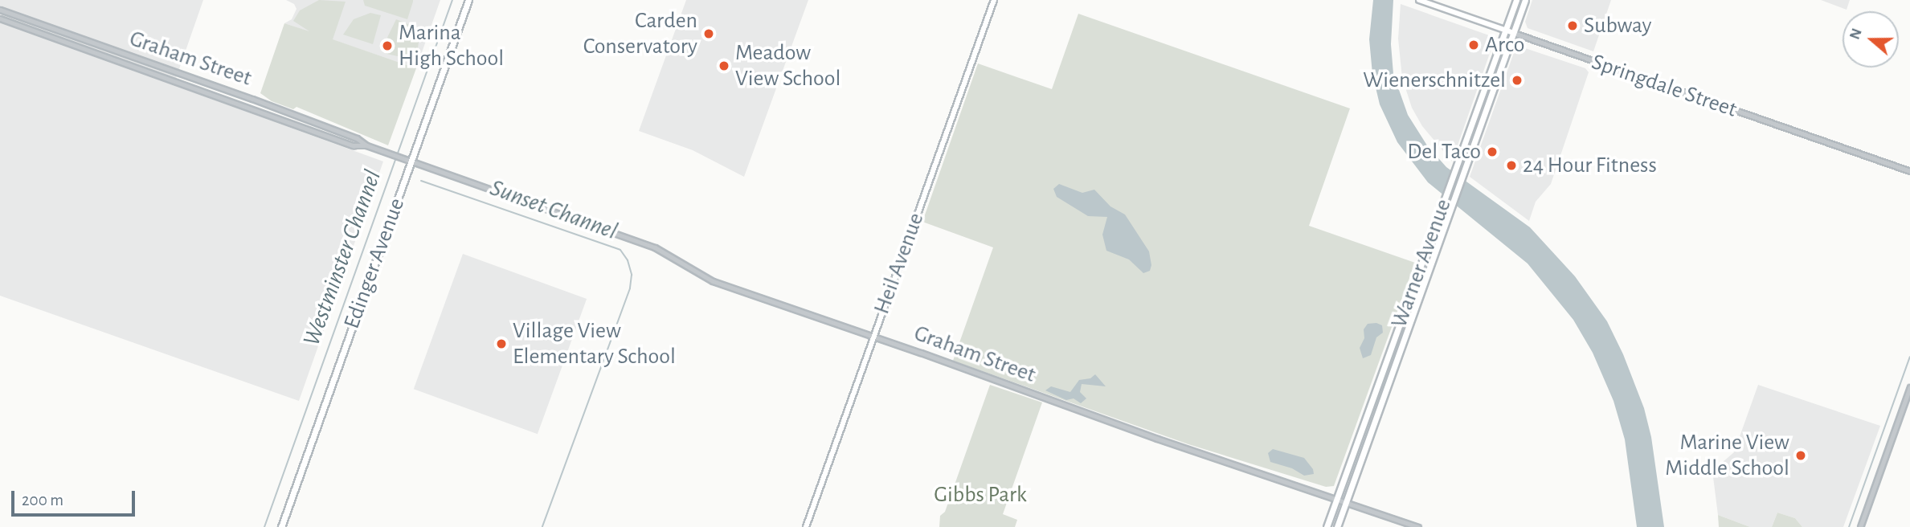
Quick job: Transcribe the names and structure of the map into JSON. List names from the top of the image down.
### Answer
{
  "streets": {
    "main road": [
      "Springdale Street",
      "Edinger Avenue",
      "Heil Avenue",
      "Warner Avenue"
    ],
    "street": ["Graham Street"]
  },
  "crossings": [
    ["Graham Street", "Edinger Avenue"],
    ["Graham Street", "Heil Avenue"],
    ["Graham Street", "Warner Avenue"],
    ["Springdale Street", "Warner Avenue"]
  ],
  "water": ["Sunset Channel", "Westminster Channel"],
  "parks": ["Gibbs Park"],
  "places": [
    "Subway",
    "Carden Conservatory",
    "Arco",
    "Marina High School",
    "Meadow View School",
    "Wienerschnitzel",
    "Del Taco",
    "24 Hour Fitness",
    "Village View Elementary School",
    "Marine View Middle School"
  ],
  "scale_bar": "200 m",
  "north": "left"
}
